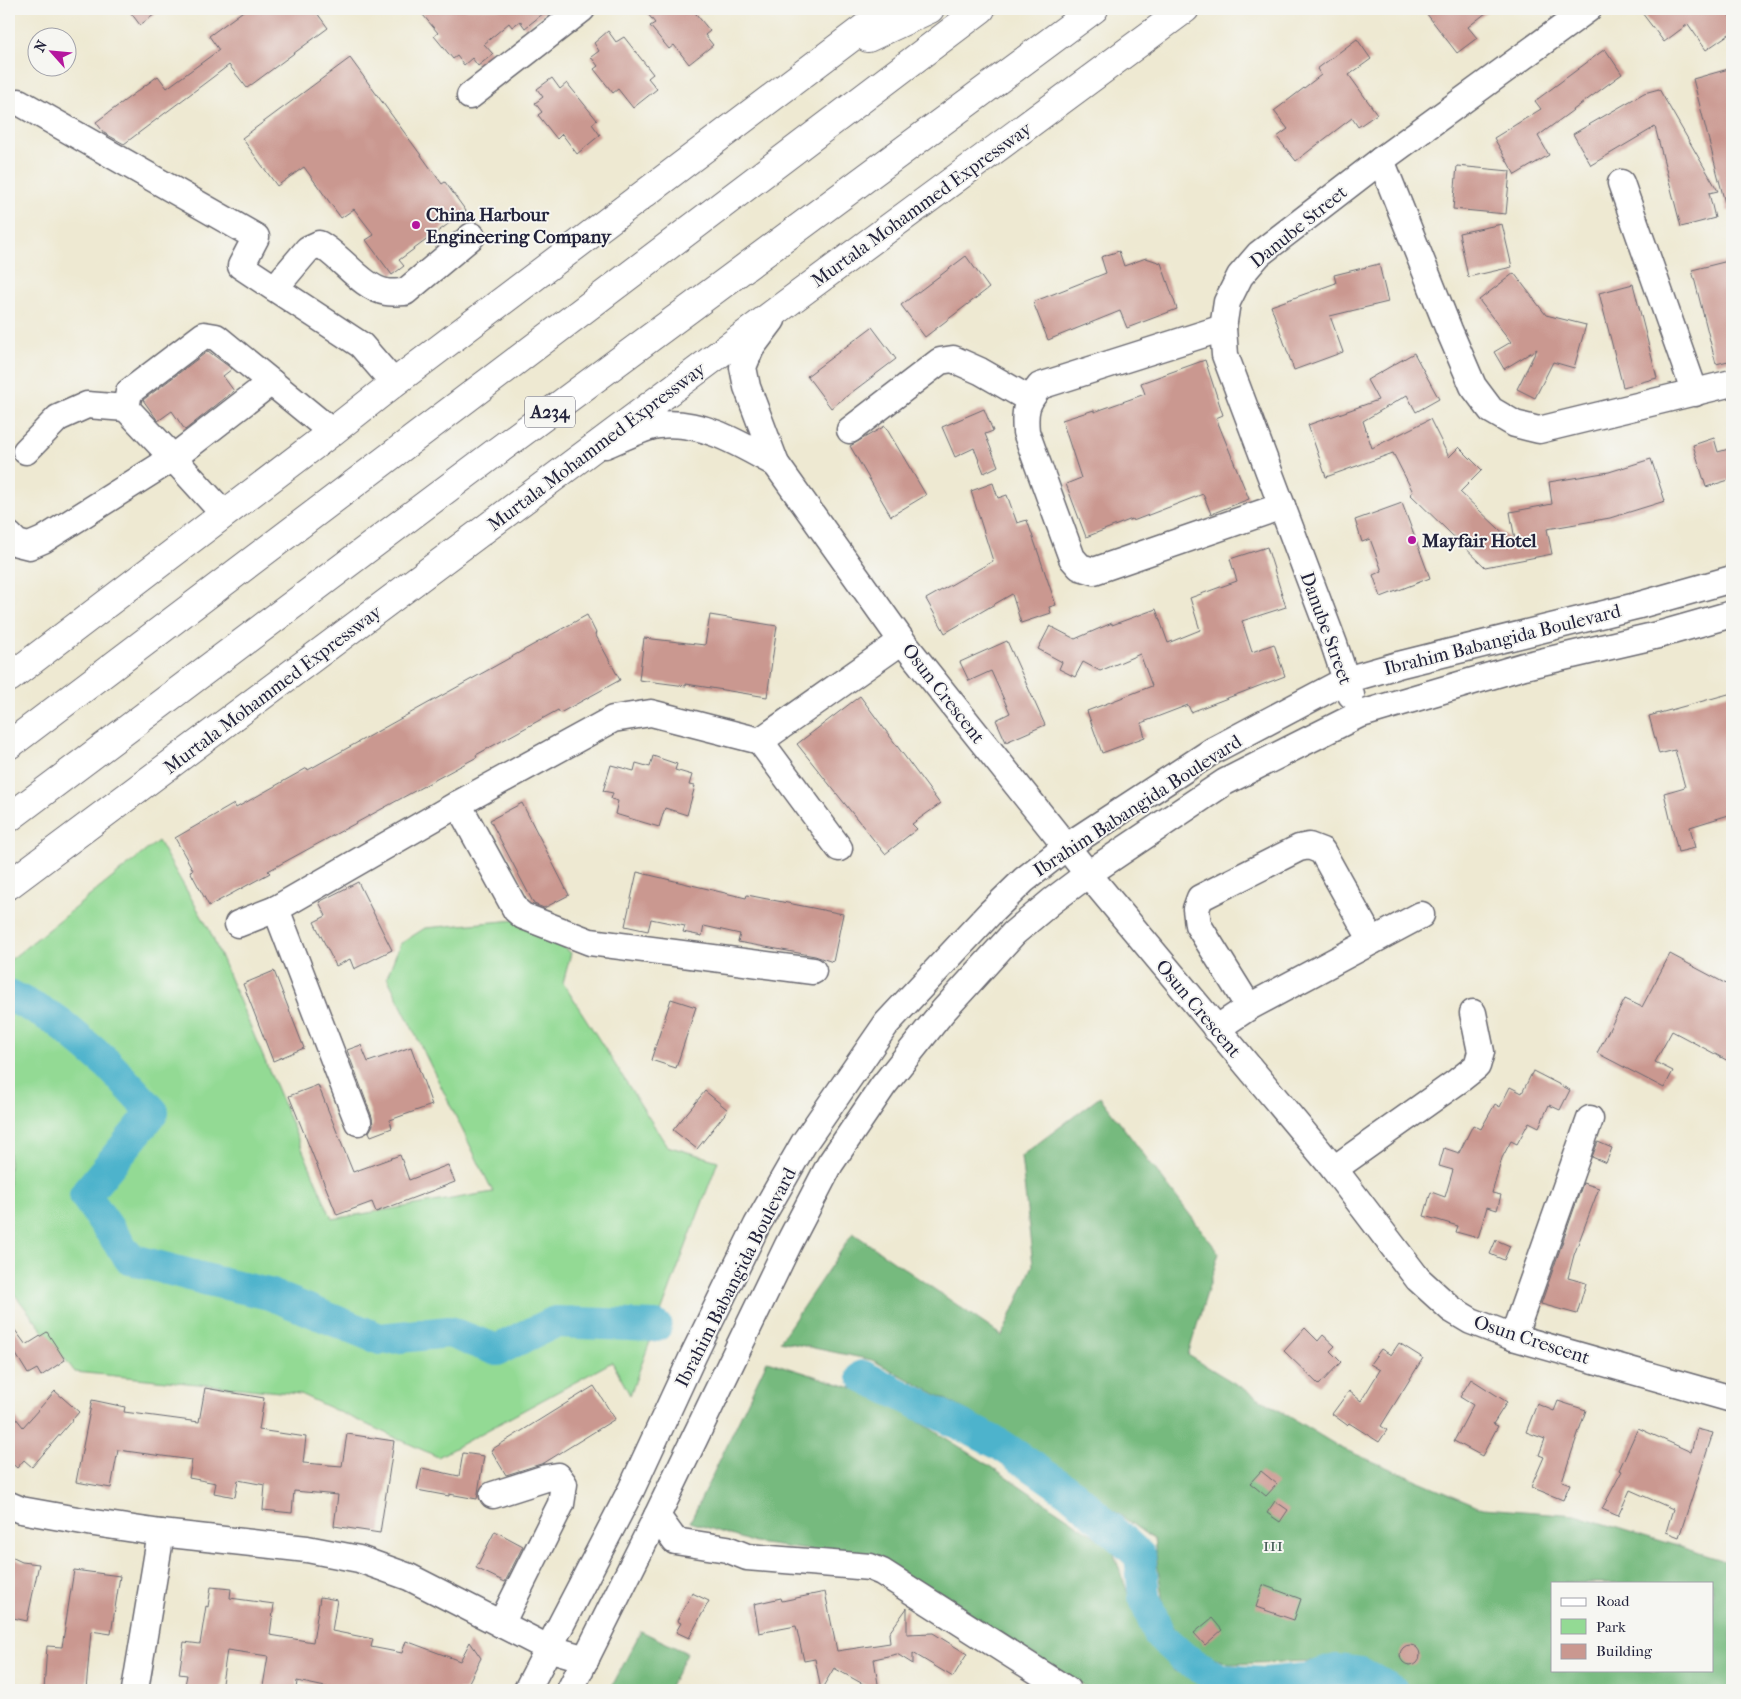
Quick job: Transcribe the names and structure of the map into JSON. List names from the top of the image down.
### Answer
{
  "streets": {
    "highway": ["Murtala Mohammed Expressway", "A234"],
    "street": ["Danube Street", "Ibrahim Babangida Boulevard", "Osun Crescent"]
  },
  "crossings": [
    ["Danube Street", "Ibrahim Babangida Boulevard"],
    ["Ibrahim Babangida Boulevard", "Osun Crescent"]
  ],
  "parks": ["111"],
  "places": ["China Harbour Engineering Company", "Mayfair Hotel"],
  "legend": ["Road", "Park", "Building"],
  "north": "top left"
}
